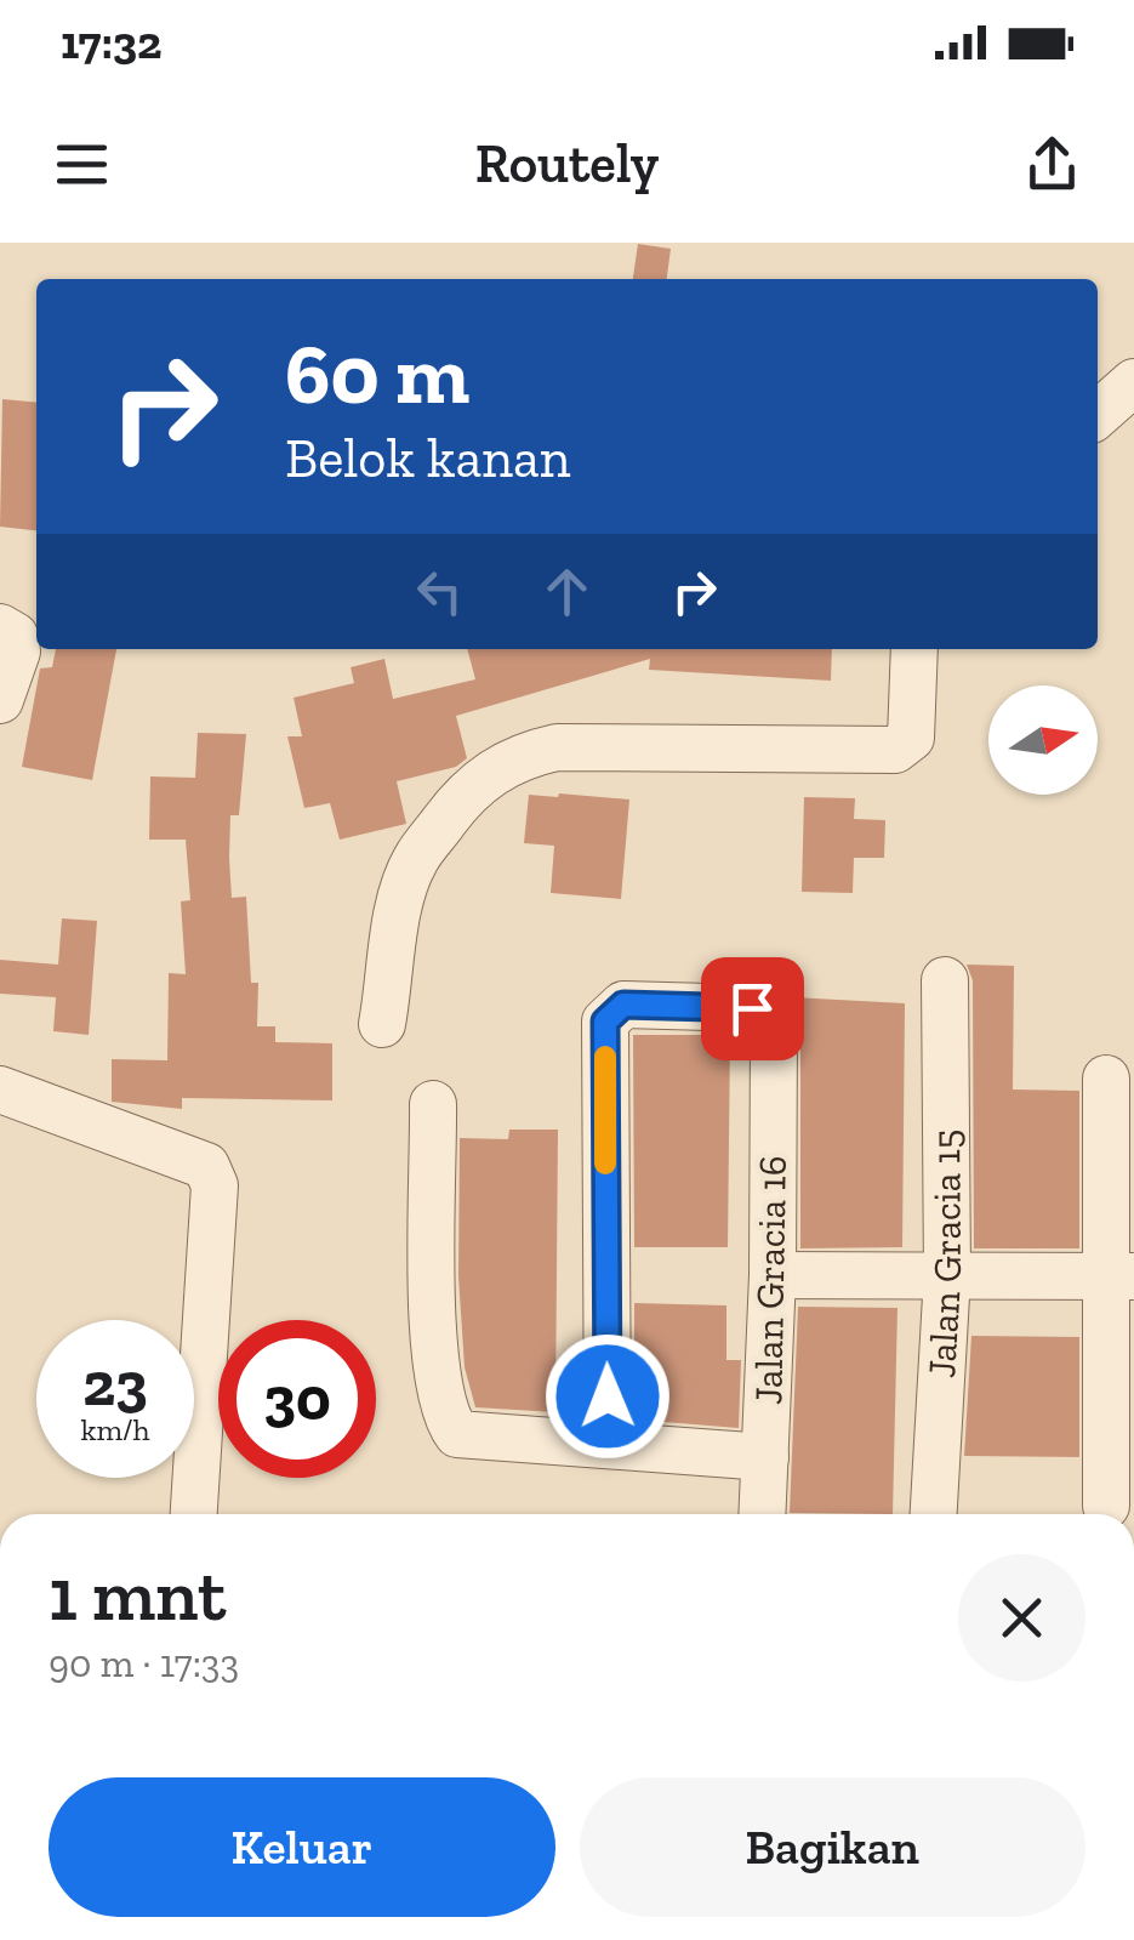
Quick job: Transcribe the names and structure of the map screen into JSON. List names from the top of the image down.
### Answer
{
  "streets": {
    "street": ["Jalan Gracia 15", "Jalan Gracia 16"]
  },
  "north": "right",
  "page": {
    "status": "17:32",
    "header": "Routely",
    "turn": ["60 m", "Belok kanan"],
    "speed": "23 km/h",
    "limit": "30",
    "heading": ["1 mnt", "90 m · 17:33"],
    "buttons": ["Keluar", "Bagikan"]
  }
}
